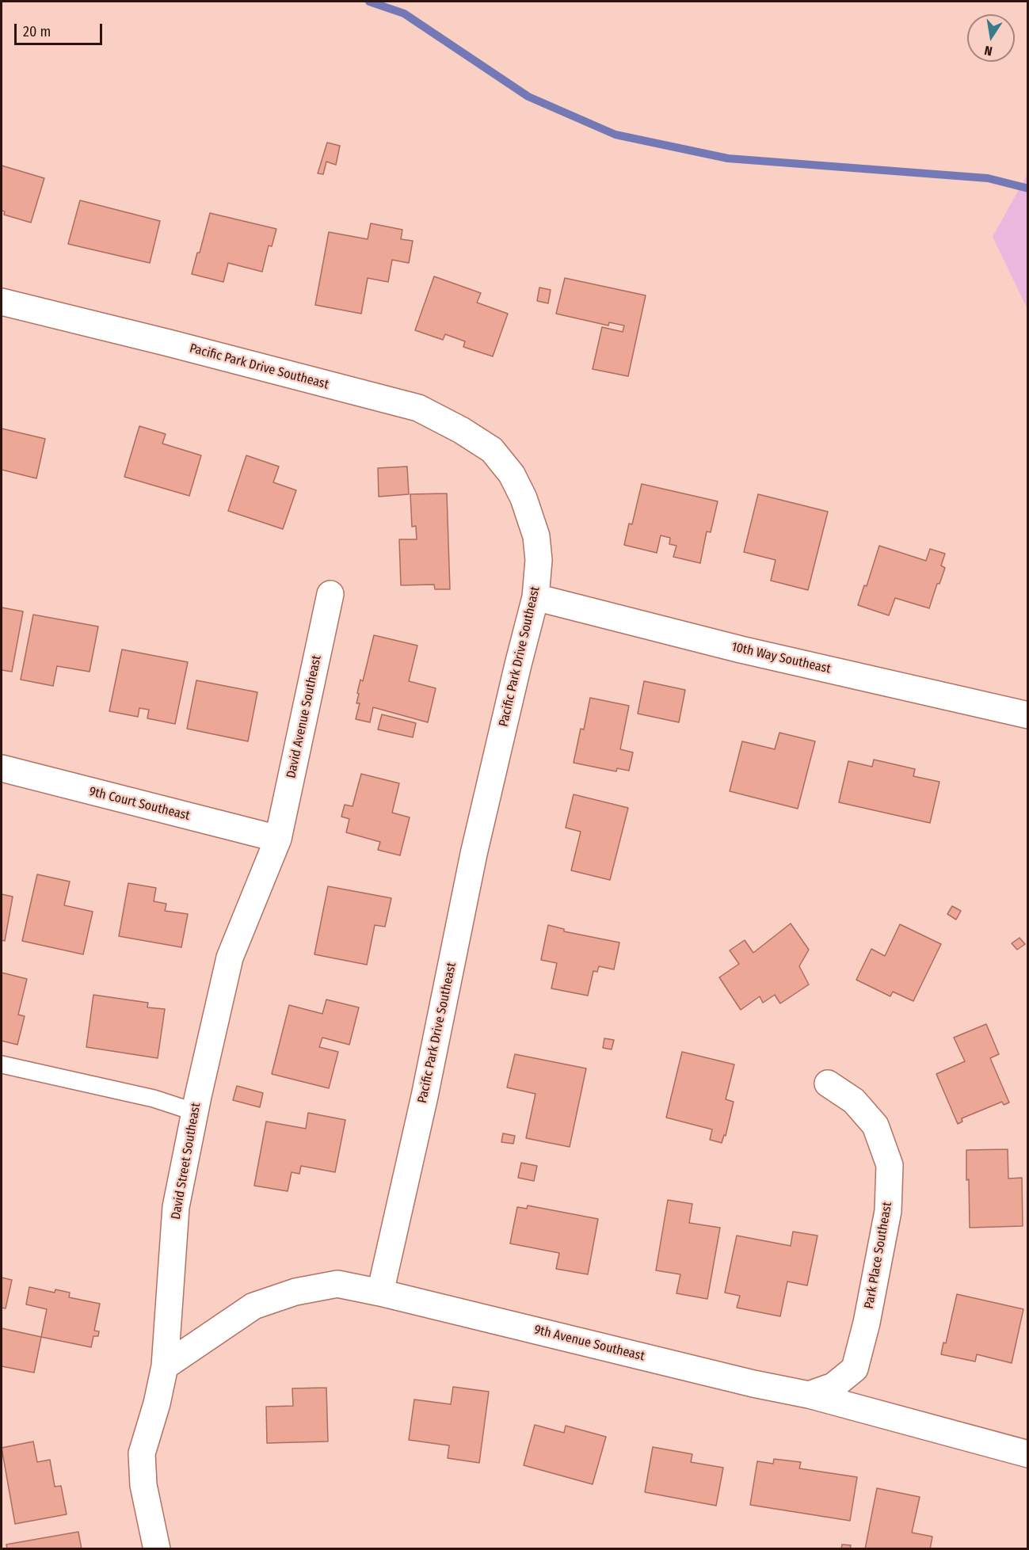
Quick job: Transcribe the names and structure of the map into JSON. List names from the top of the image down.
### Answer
{
  "streets": {
    "street": [
      "Pacific Park Drive Southeast",
      "10th Way Southeast",
      "David Avenue Southeast",
      "9th Court Southeast",
      "David Street Southeast",
      "Park Place Southeast",
      "9th Avenue Southeast"
    ]
  },
  "crossings": [
    ["Pacific Park Drive Southeast", "10th Way Southeast"],
    ["Pacific Park Drive Southeast", "9th Avenue Southeast"],
    ["David Avenue Southeast", "9th Court Southeast"],
    ["David Avenue Southeast", "David Street Southeast"],
    ["9th Court Southeast", "David Street Southeast"],
    ["David Street Southeast", "9th Avenue Southeast"],
    ["Park Place Southeast", "9th Avenue Southeast"]
  ],
  "scale_bar": "20 m",
  "north": "bottom"
}
